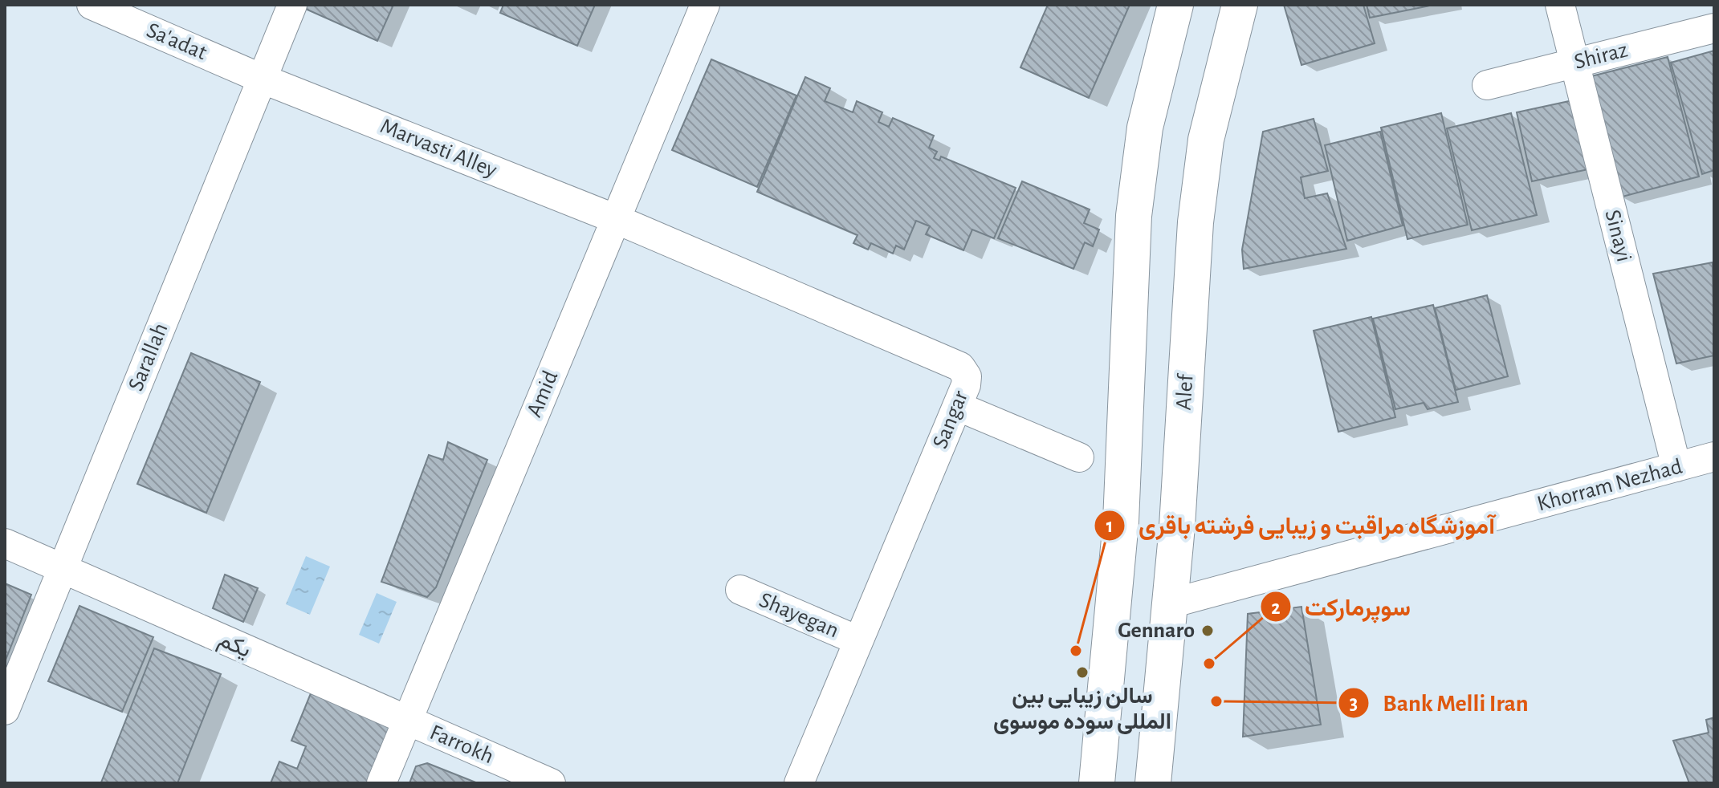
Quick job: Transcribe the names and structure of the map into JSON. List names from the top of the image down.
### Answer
{
  "streets": {
    "main road": ["Alef"],
    "street": [
      "Sa'adat",
      "Shiraz",
      "Marvasti Alley",
      "Sinayi",
      "Sarallah",
      "Amid",
      "Sangar",
      "Khorram Nezhad",
      "Shayegan",
      "یکم",
      "Farrokh"
    ]
  },
  "crossings": [
    ["Sa'adat", "Marvasti Alley"],
    ["Sa'adat", "Sarallah"],
    ["Shiraz", "Sinayi"],
    ["Marvasti Alley", "Sarallah"],
    ["Marvasti Alley", "Amid"],
    ["Marvasti Alley", "Sangar"],
    ["Sinayi", "Khorram Nezhad"],
    ["Sarallah", "یکم"],
    ["Alef", "Khorram Nezhad"],
    ["Amid", "Sangar"],
    ["Amid", "یکم"],
    ["Amid", "Farrokh"],
    ["Sangar", "Shayegan"],
    ["یکم", "Farrokh"]
  ],
  "places": [
    "Gennaro",
    "آموزشگاه مراقبت و زیبایی فرشته باقری",
    "سوپرمارکت",
    "سالن زیبایی بین المللی سوده موسوی",
    "Bank Melli Iran"
  ]
}
